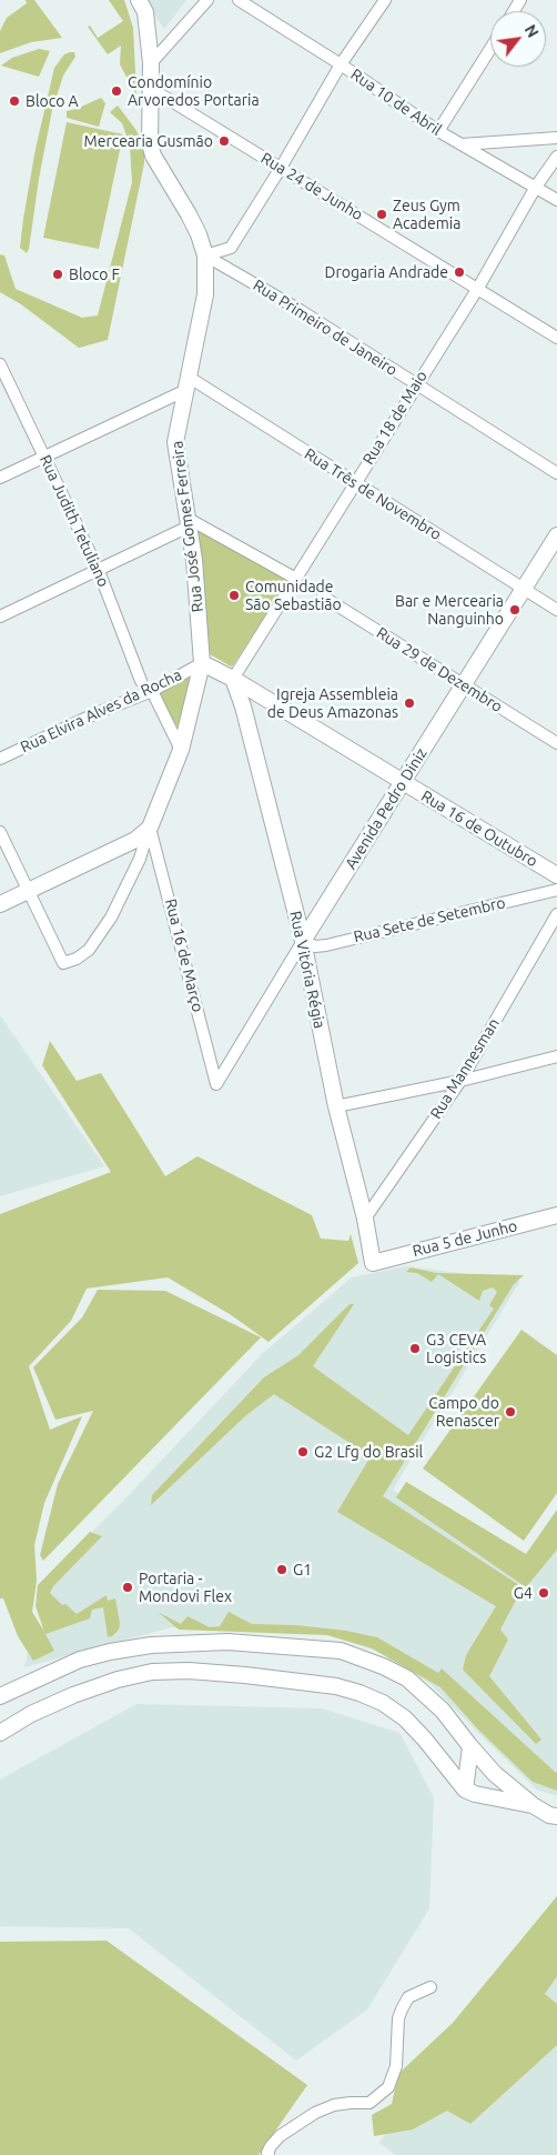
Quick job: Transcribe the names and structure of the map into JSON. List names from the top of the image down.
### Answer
{
  "streets": {
    "street": [
      "Rua 10 de Abril",
      "Rua 24 de Junho",
      "Rua Primeiro de Janeiro",
      "Rua 18 de Maio",
      "Rua Três de Novembro",
      "Rua Judith Tetuliano",
      "Rua José Gomes Ferreira",
      "Rua 29 de Dezembro",
      "Rua Elvira Alves da Rocha",
      "Avenida Pedro Diniz",
      "Rua 16 de Outubro",
      "Rua Sete de Setembro",
      "Rua 16 de Março",
      "Rua Vitória Régia",
      "Rua Mannesman",
      "Rua 5 de Junho"
    ]
  },
  "crossings": [
    ["Rua 10 de Abril", "Rua 18 de Maio"],
    ["Rua 24 de Junho", "Rua 18 de Maio"],
    ["Rua 24 de Junho", "Rua José Gomes Ferreira"],
    ["Rua Primeiro de Janeiro", "Rua 18 de Maio"],
    ["Rua Primeiro de Janeiro", "Rua José Gomes Ferreira"],
    ["Rua 18 de Maio", "Rua Três de Novembro"],
    ["Rua 18 de Maio", "Rua 16 de Outubro"],
    ["Rua 18 de Maio", "Rua Vitória Régia"],
    ["Rua Três de Novembro", "Rua José Gomes Ferreira"],
    ["Rua Três de Novembro", "Avenida Pedro Diniz"],
    ["Rua José Gomes Ferreira", "Rua Elvira Alves da Rocha"],
    ["Rua José Gomes Ferreira", "Rua 16 de Outubro"],
    ["Rua José Gomes Ferreira", "Rua 16 de Março"],
    ["Rua 29 de Dezembro", "Avenida Pedro Diniz"],
    ["Rua Elvira Alves da Rocha", "Rua 16 de Outubro"],
    ["Avenida Pedro Diniz", "Rua 16 de Outubro"],
    ["Avenida Pedro Diniz", "Rua Sete de Setembro"],
    ["Avenida Pedro Diniz", "Rua 16 de Março"],
    ["Avenida Pedro Diniz", "Rua Vitória Régia"],
    ["Rua 16 de Outubro", "Rua Vitória Régia"],
    ["Rua Sete de Setembro", "Rua Vitória Régia"],
    ["Rua Vitória Régia", "Rua Mannesman"],
    ["Rua Vitória Régia", "Rua 5 de Junho"]
  ],
  "places": [
    "Condomínio Arvoredos Portaria",
    "Bloco A",
    "Mercearia Gusmão",
    "Zeus Gym Academia",
    "Drogaria Andrade",
    "Bloco F",
    "Comunidade São Sebastião",
    "Bar e Mercearia Nanguinho",
    "Igreja Assembleia de Deus Amazonas",
    "G3 CEVA Logistics",
    "Campo do Renascer",
    "G2 Lfg do Brasil",
    "G1",
    "Portaria - Mondovi Flex",
    "G4"
  ],
  "north": "top right"
}
